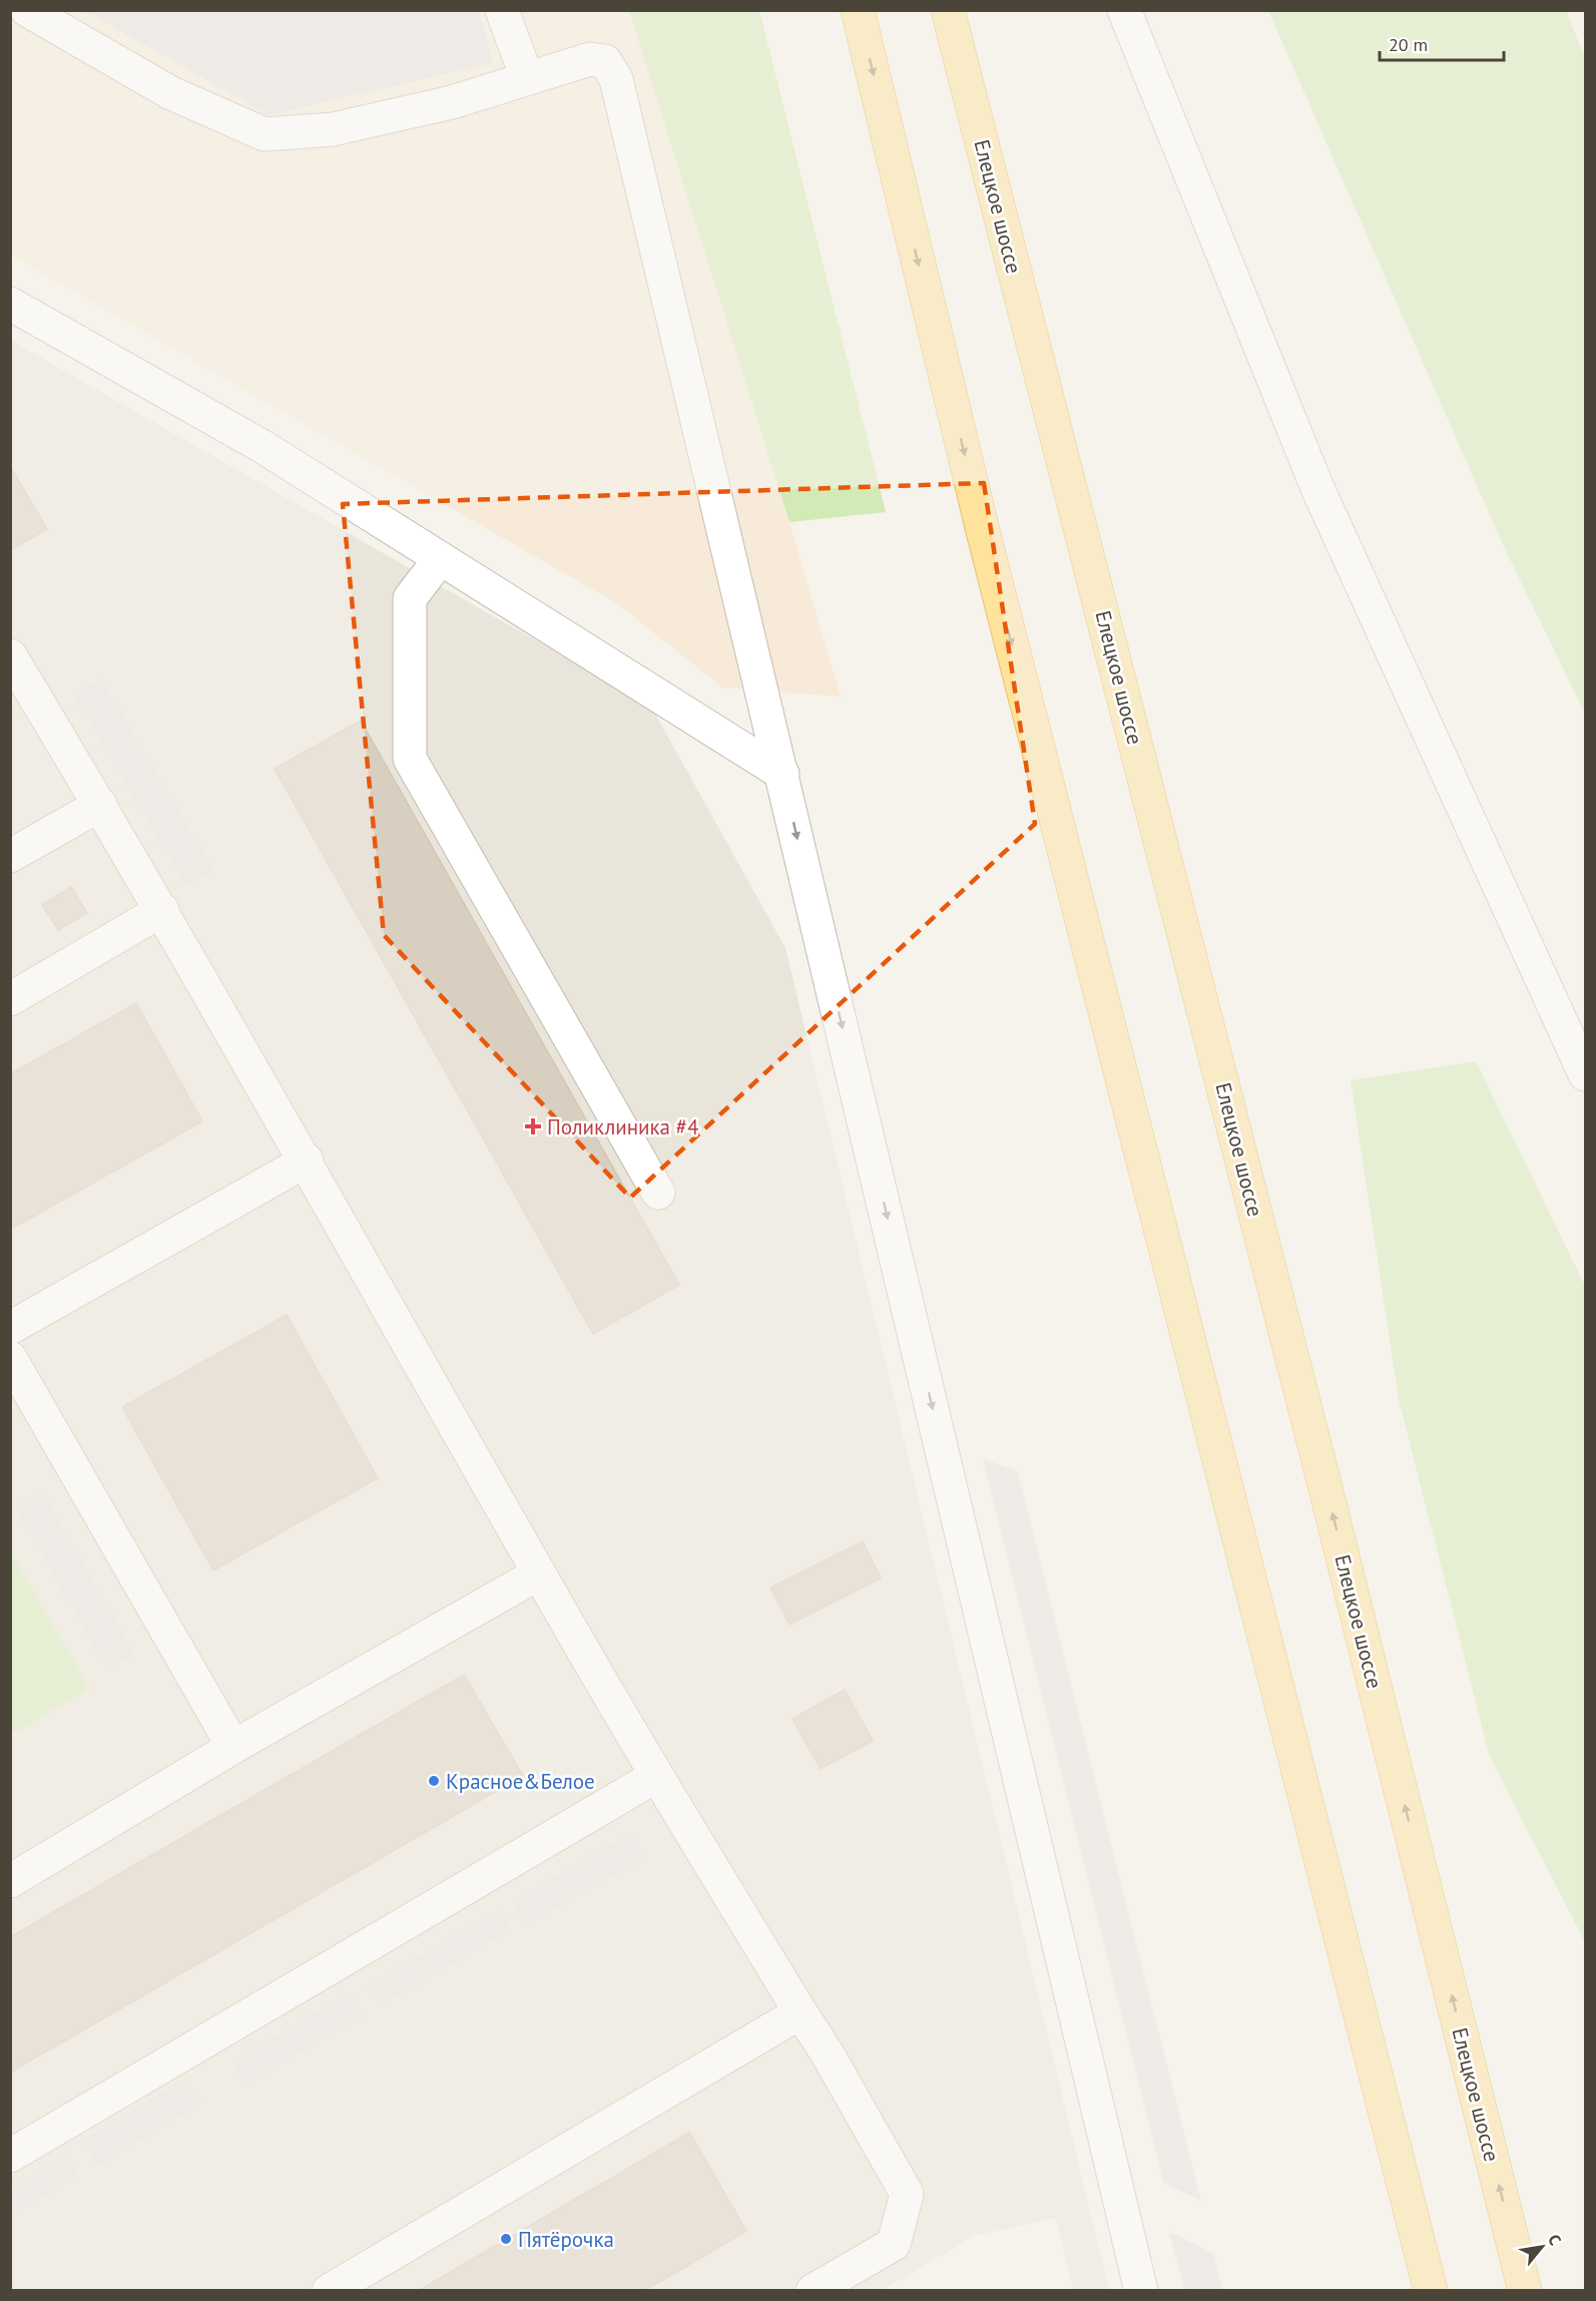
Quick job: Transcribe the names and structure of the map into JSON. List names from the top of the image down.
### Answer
{
  "streets": {
    "main road": ["Елецкое шоссе"]
  },
  "places": {
    "health": ["Поликлиника #4"],
    "other": ["Красное&Белое", "Пятёрочка"]
  },
  "scale_bar": "20 m",
  "north": "top right"
}
